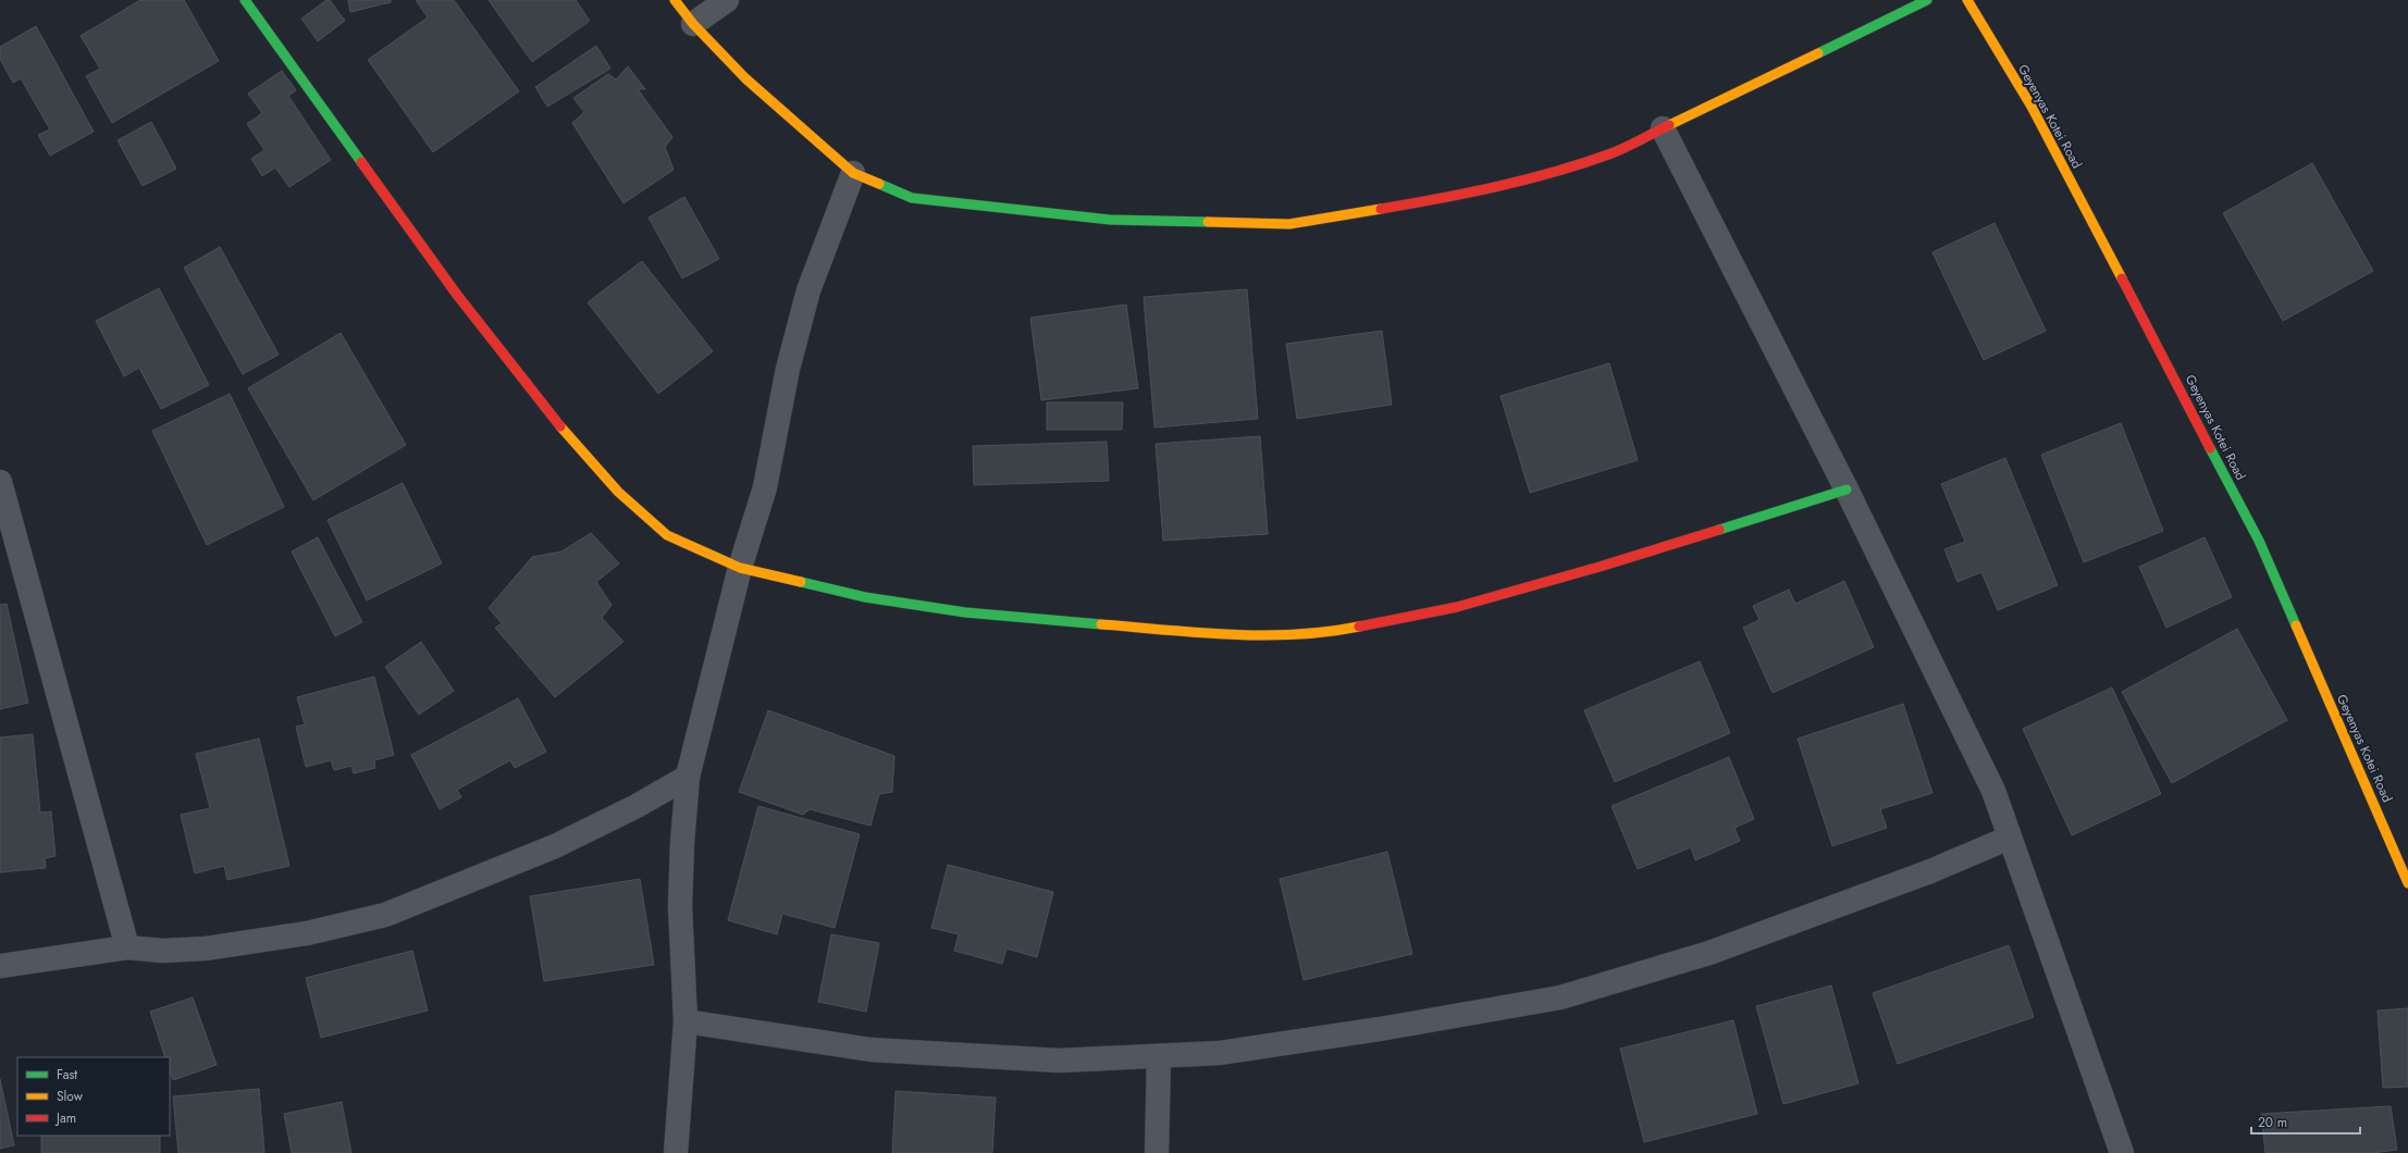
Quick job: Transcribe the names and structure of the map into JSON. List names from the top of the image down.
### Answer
{
  "streets": {
    "street": ["Geyenyas Kotei Road"]
  },
  "legend": ["Fast", "Slow", "Jam"],
  "scale_bar": "20 m"
}
